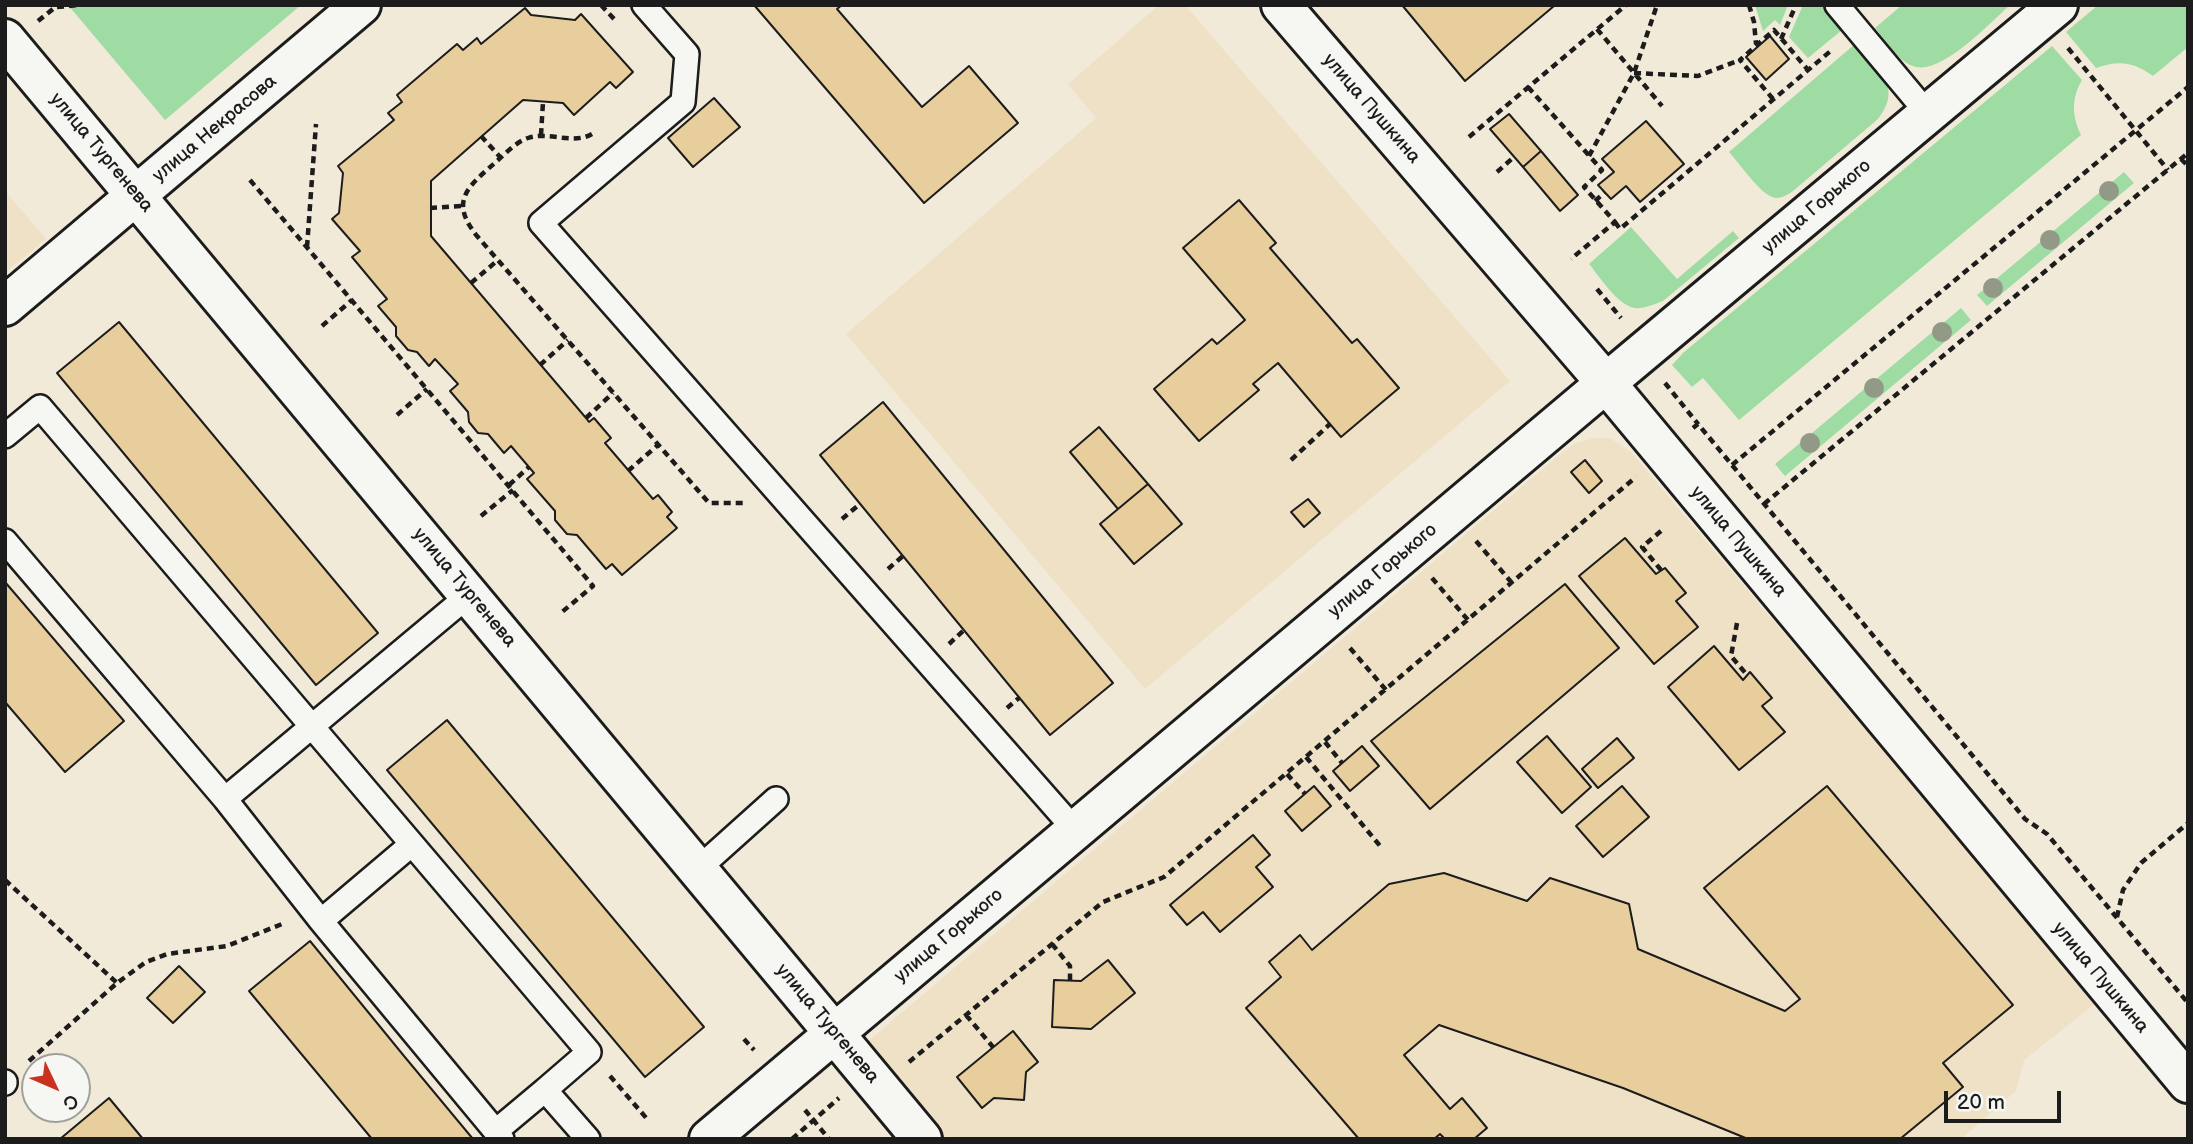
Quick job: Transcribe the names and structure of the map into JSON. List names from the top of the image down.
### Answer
{
  "streets": {
    "street": [
      "улица Пушкина",
      "улица Некрасова",
      "улица Тургенева",
      "улица Горького"
    ]
  },
  "crossings": [
    ["улица Пушкина", "улица Горького"],
    ["улица Некрасова", "улица Тургенева"],
    ["улица Тургенева", "улица Горького"]
  ],
  "scale_bar": "20 m",
  "north": "bottom right"
}
